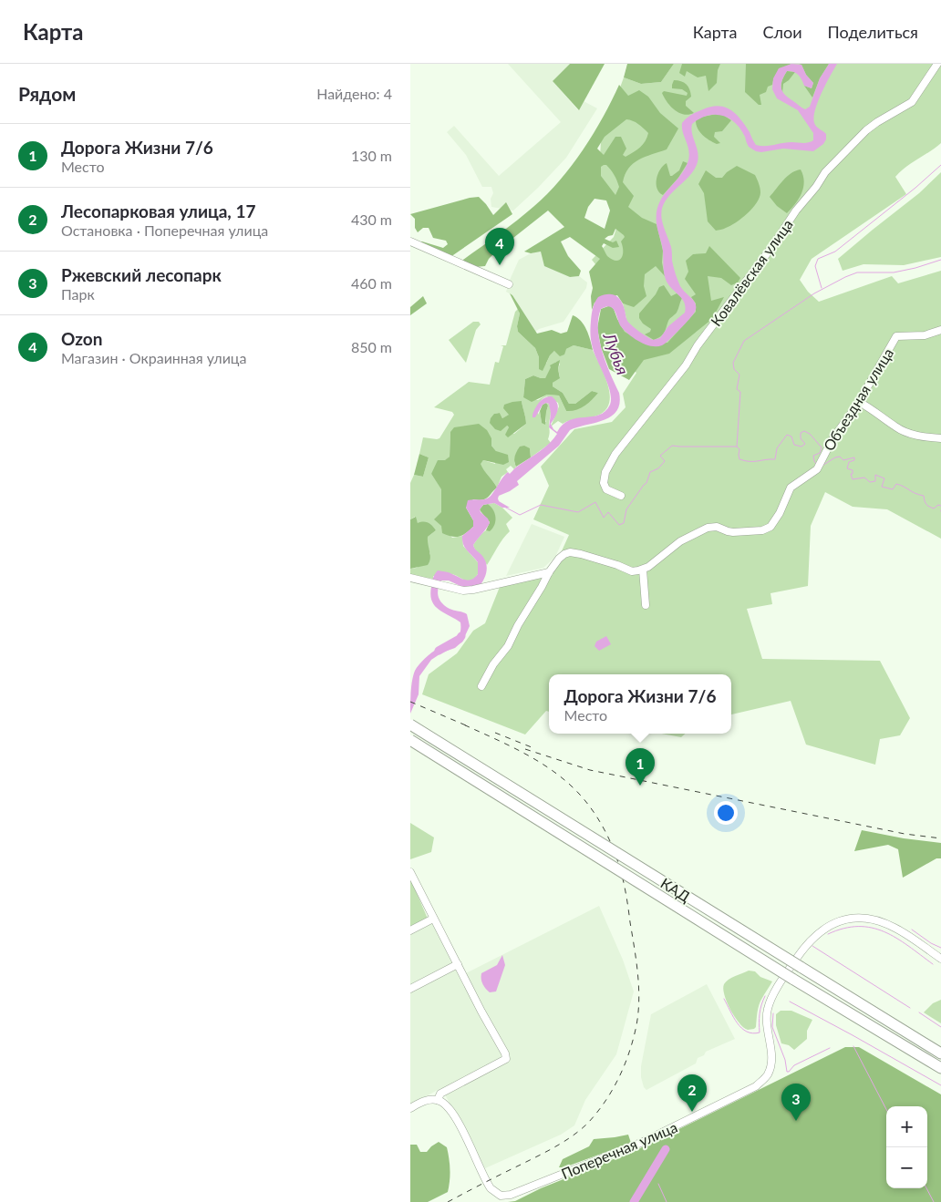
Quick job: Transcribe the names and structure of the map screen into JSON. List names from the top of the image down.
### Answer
{
  "streets": {
    "highway": ["КАД"],
    "street": ["Ковалёвская улица", "Объездная улица", "Поперечная улица"]
  },
  "water": ["Лубья"],
  "page": {
    "header": "Карта",
    "nav": ["Карта", "Слои", "Поделиться"],
    "heading": ["Рядом", "Найдено: 4"],
    "list": [
      {
        "mark": "1",
        "name": "Дорога Жизни 7/6",
        "note": "Место",
        "value": "130 m"
      },
      {
        "mark": "2",
        "name": "Лесопарковая улица, 17",
        "note": "Остановка · Поперечная улица",
        "value": "430 m"
      },
      {
        "mark": "3",
        "name": "Ржевский лесопарк",
        "note": "Парк",
        "value": "460 m"
      },
      {
        "mark": "4",
        "name": "Ozon",
        "note": "Магазин · Окраинная улица",
        "value": "850 m"
      }
    ],
    "pins": [
      "4",
      "1",
      "2",
      "3"
    ],
    "popup": ["Дорога Жизни 7/6", "Место"],
    "map_buttons": ["+", "−"]
  }
}
